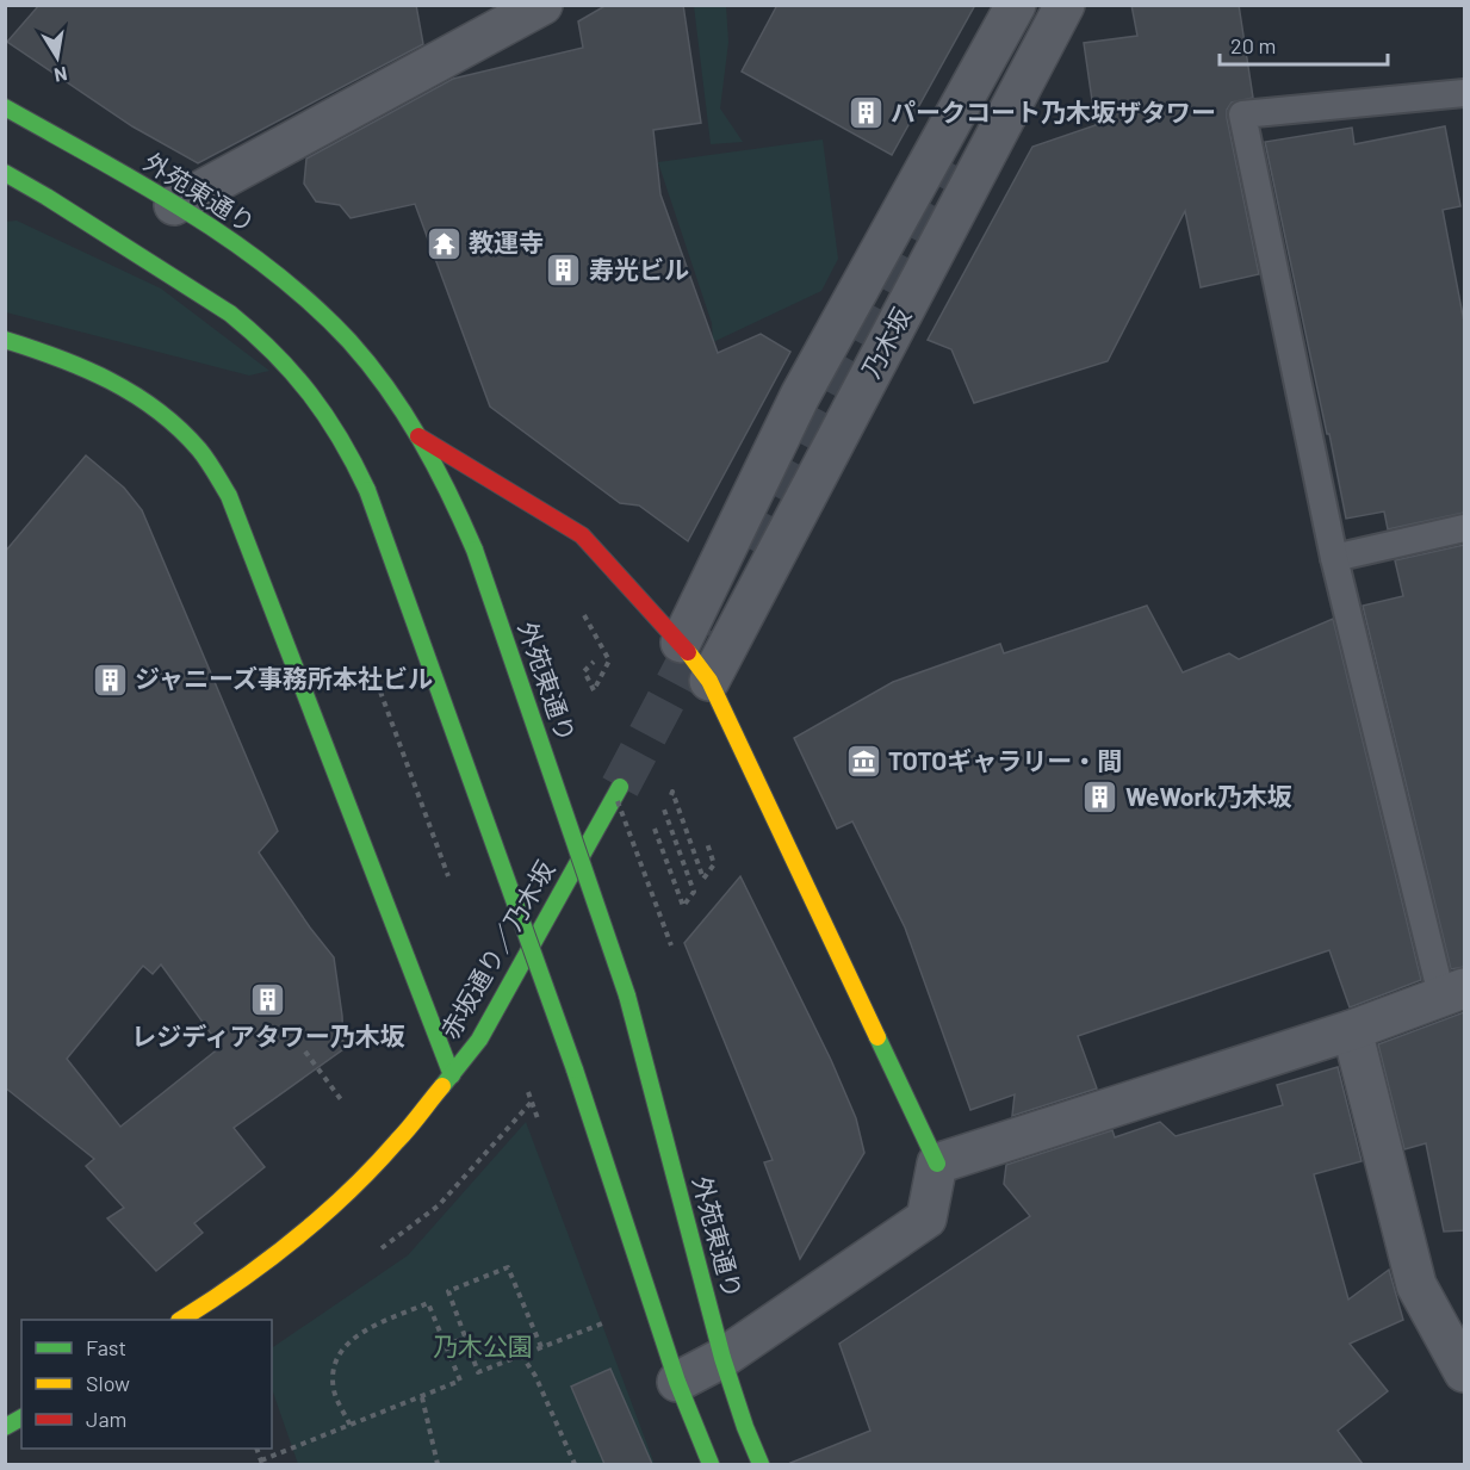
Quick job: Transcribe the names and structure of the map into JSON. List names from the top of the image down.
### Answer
{
  "streets": {
    "main road": ["外苑東通り", "赤坂通り／乃木坂"],
    "street": ["乃木坂"]
  },
  "parks": ["乃木公園"],
  "places": {
    "building": [
      "パークコート乃木坂ザタワー",
      "寿光ビル",
      "ジャニーズ事務所本社ビル",
      "WeWork乃木坂",
      "レジディアタワー乃木坂"
    ],
    "temple": ["教運寺"],
    "museum": ["TOTOギャラリー・間"]
  },
  "legend": ["Fast", "Slow", "Jam"],
  "scale_bar": "20 m",
  "north": "bottom"
}
